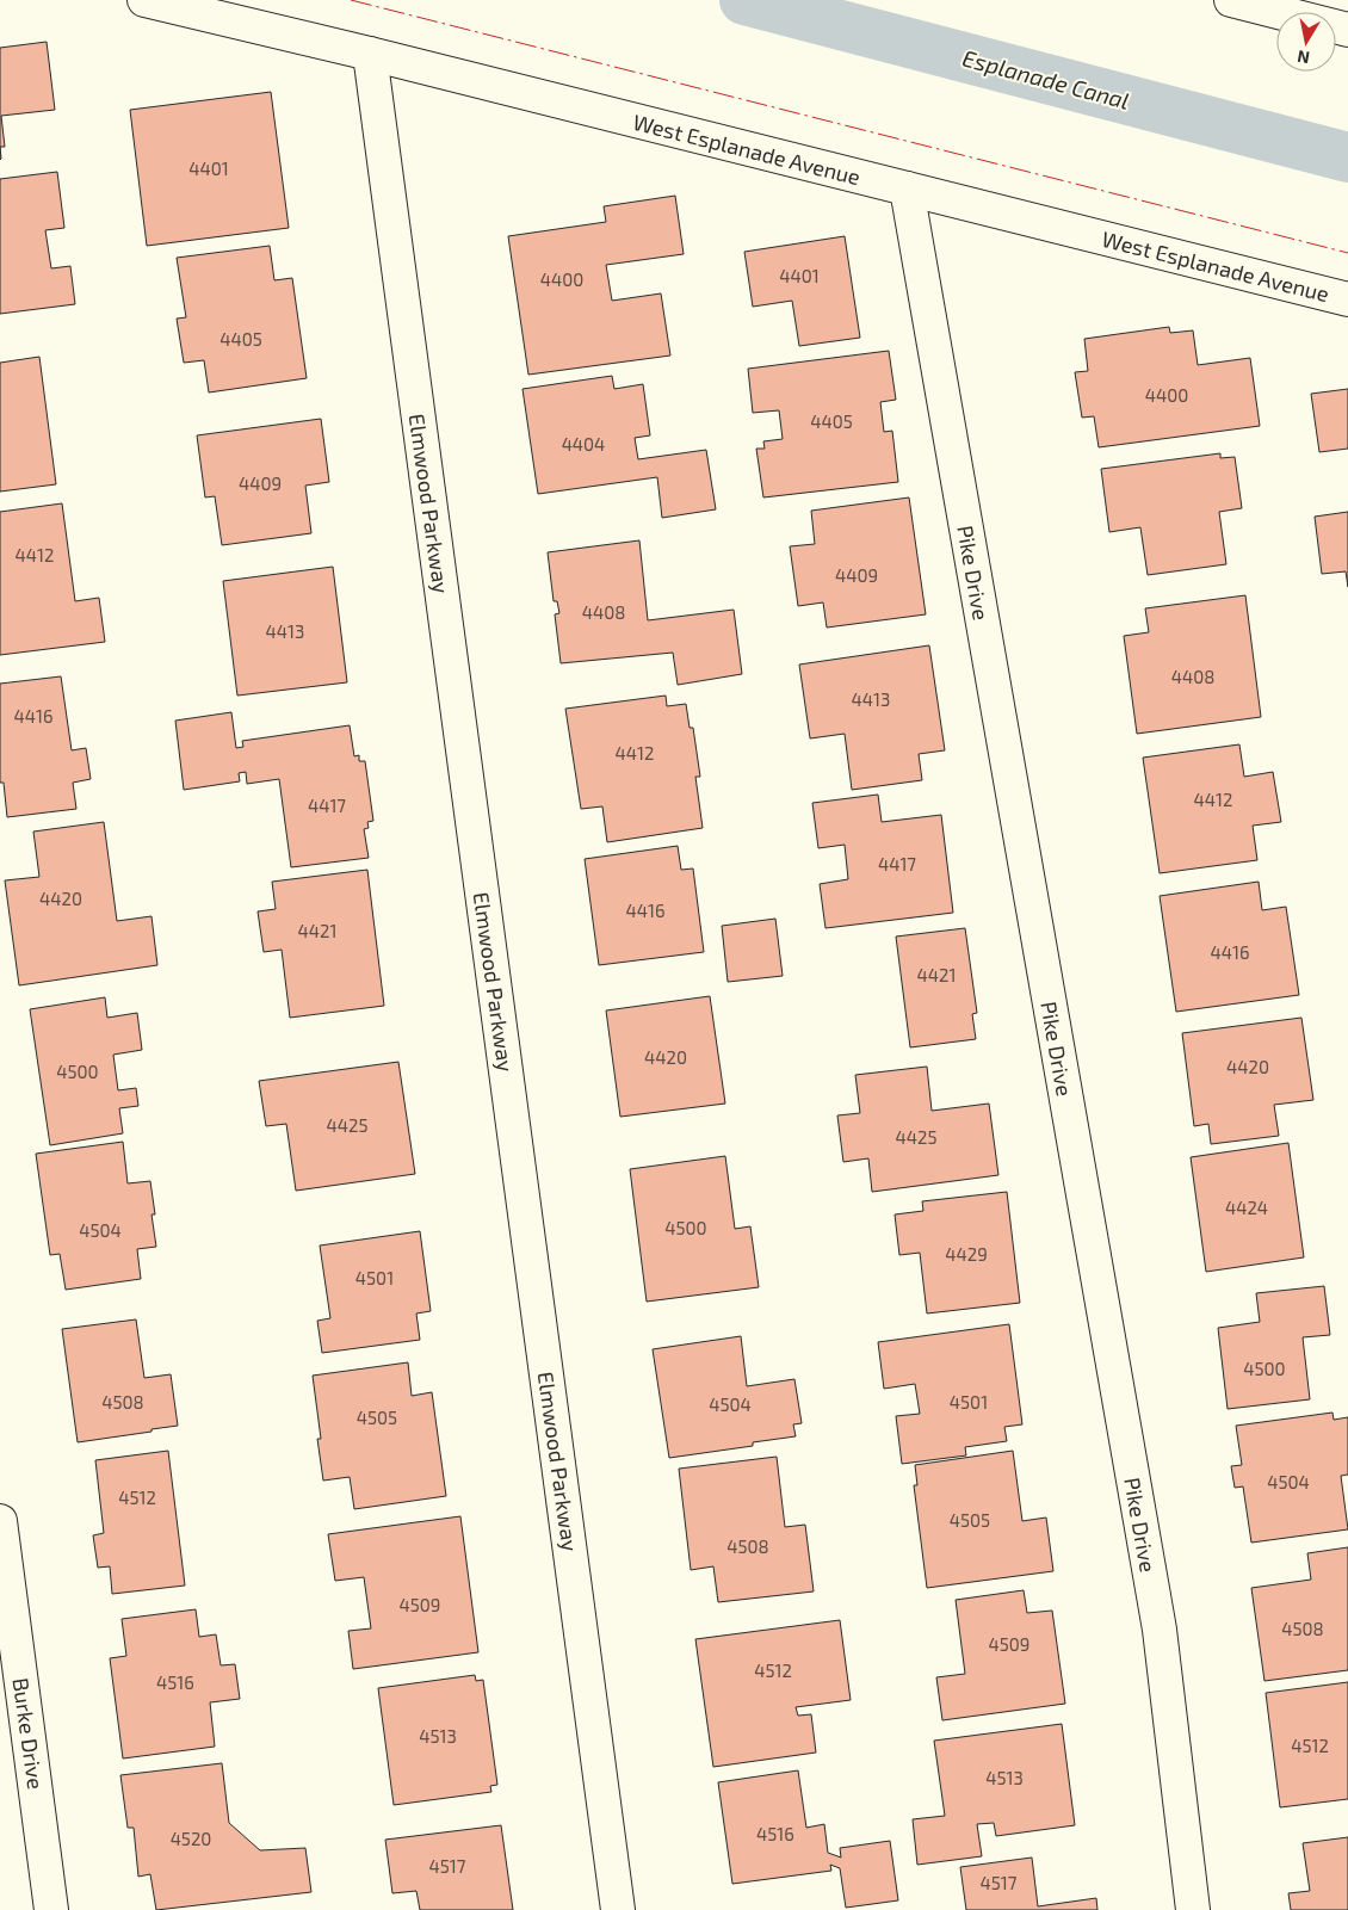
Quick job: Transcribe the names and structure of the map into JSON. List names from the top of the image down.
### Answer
{
  "streets": {
    "street": [
      "West Esplanade Avenue",
      "Elmwood Parkway",
      "Pike Drive",
      "Burke Drive"
    ]
  },
  "crossings": [
    ["West Esplanade Avenue", "Elmwood Parkway"],
    ["West Esplanade Avenue", "Pike Drive"]
  ],
  "water": ["Esplanade Canal"],
  "house_numbers": [
    "4401",
    "4401",
    "4400",
    "4405",
    "4400",
    "4405",
    "4404",
    "4409",
    "4412",
    "4409",
    "4408",
    "4413",
    "4408",
    "4413",
    "4416",
    "4412",
    "4412",
    "4417",
    "4417",
    "4420",
    "4416",
    "4421",
    "4416",
    "4421",
    "4420",
    "4420",
    "4500",
    "4425",
    "4425",
    "4424",
    "4500",
    "4504",
    "4429",
    "4501",
    "4500",
    "4508",
    "4501",
    "4504",
    "4505",
    "4504",
    "4512",
    "4505",
    "4508",
    "4509",
    "4508",
    "4509",
    "4512",
    "4516",
    "4513",
    "4512",
    "4513",
    "4516",
    "4520",
    "4517",
    "4517"
  ],
  "north": "bottom"
}
